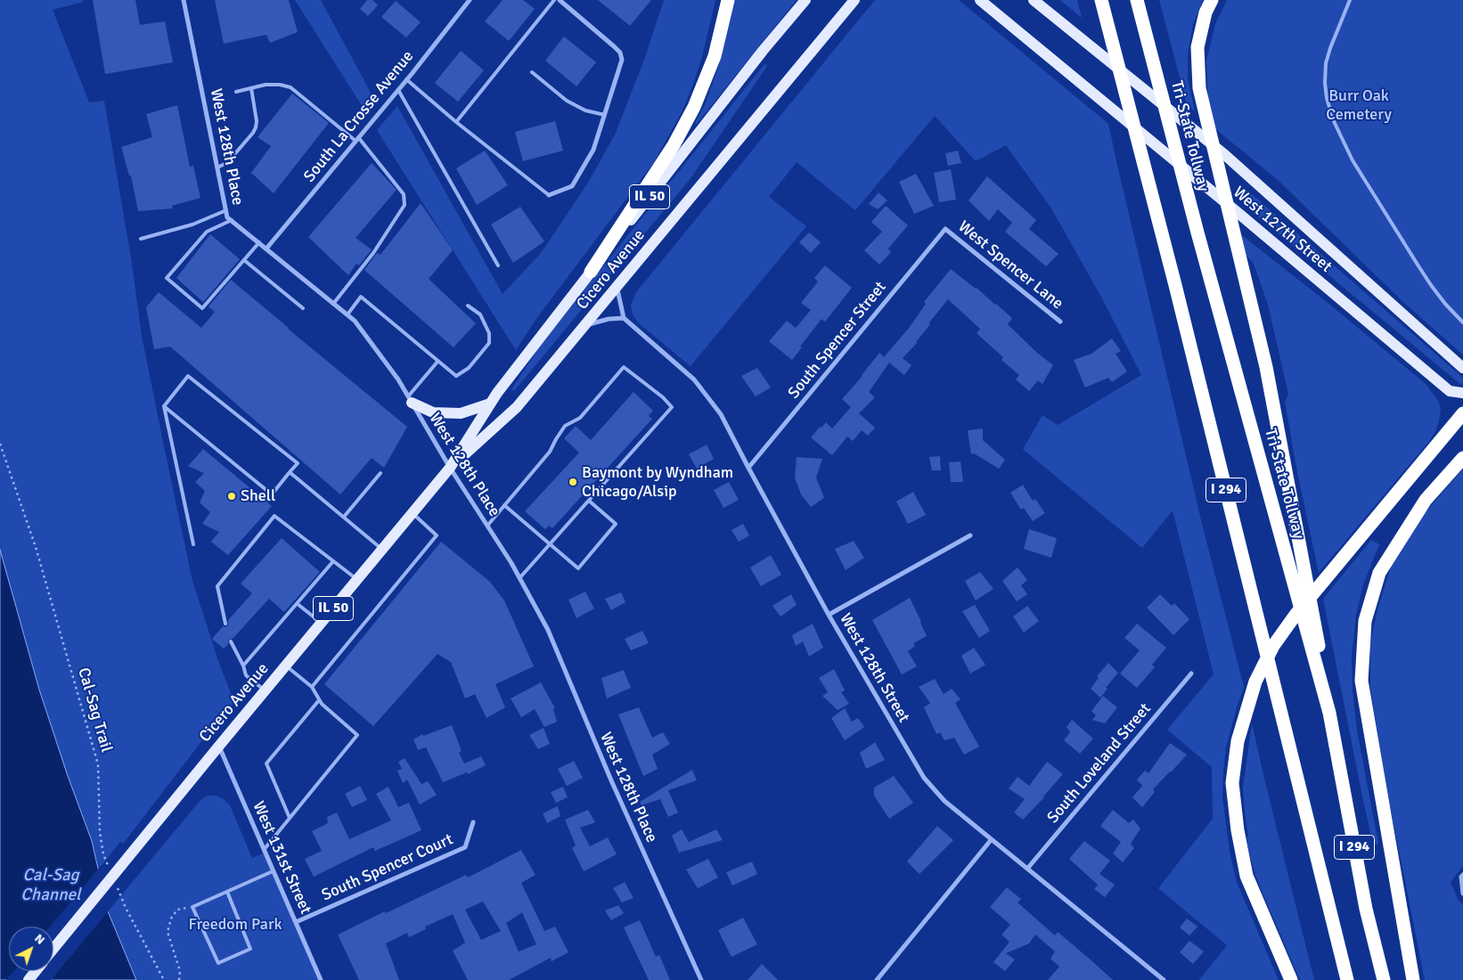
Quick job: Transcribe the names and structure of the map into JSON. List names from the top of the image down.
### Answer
{
  "streets": {
    "highway": ["Tri-State Tollway", "I 294"],
    "main road": ["IL 50", "West 127th Street", "Cicero Avenue"],
    "street": [
      "South La Crosse Avenue",
      "West 128th Place",
      "West Spencer Lane",
      "South Spencer Street",
      "West 128th Street",
      "South Loveland Street",
      "West 131st Street",
      "South Spencer Court"
    ],
    "path": ["Cal-Sag Trail"]
  },
  "crossings": [
    ["South La Crosse Avenue", "West 128th Place"],
    ["West 128th Place", "Cicero Avenue"],
    ["West Spencer Lane", "South Spencer Street"],
    ["Cicero Avenue", "West 131st Street"],
    ["South Spencer Street", "West 128th Street"],
    ["West 128th Street", "South Loveland Street"],
    ["West 131st Street", "South Spencer Court"]
  ],
  "water": ["Cal-Sag Channel"],
  "parks": ["Burr Oak Cemetery", "Freedom Park"],
  "places": ["Baymont by Wyndham Chicago/Alsip", "Shell"],
  "north": "top right"
}
